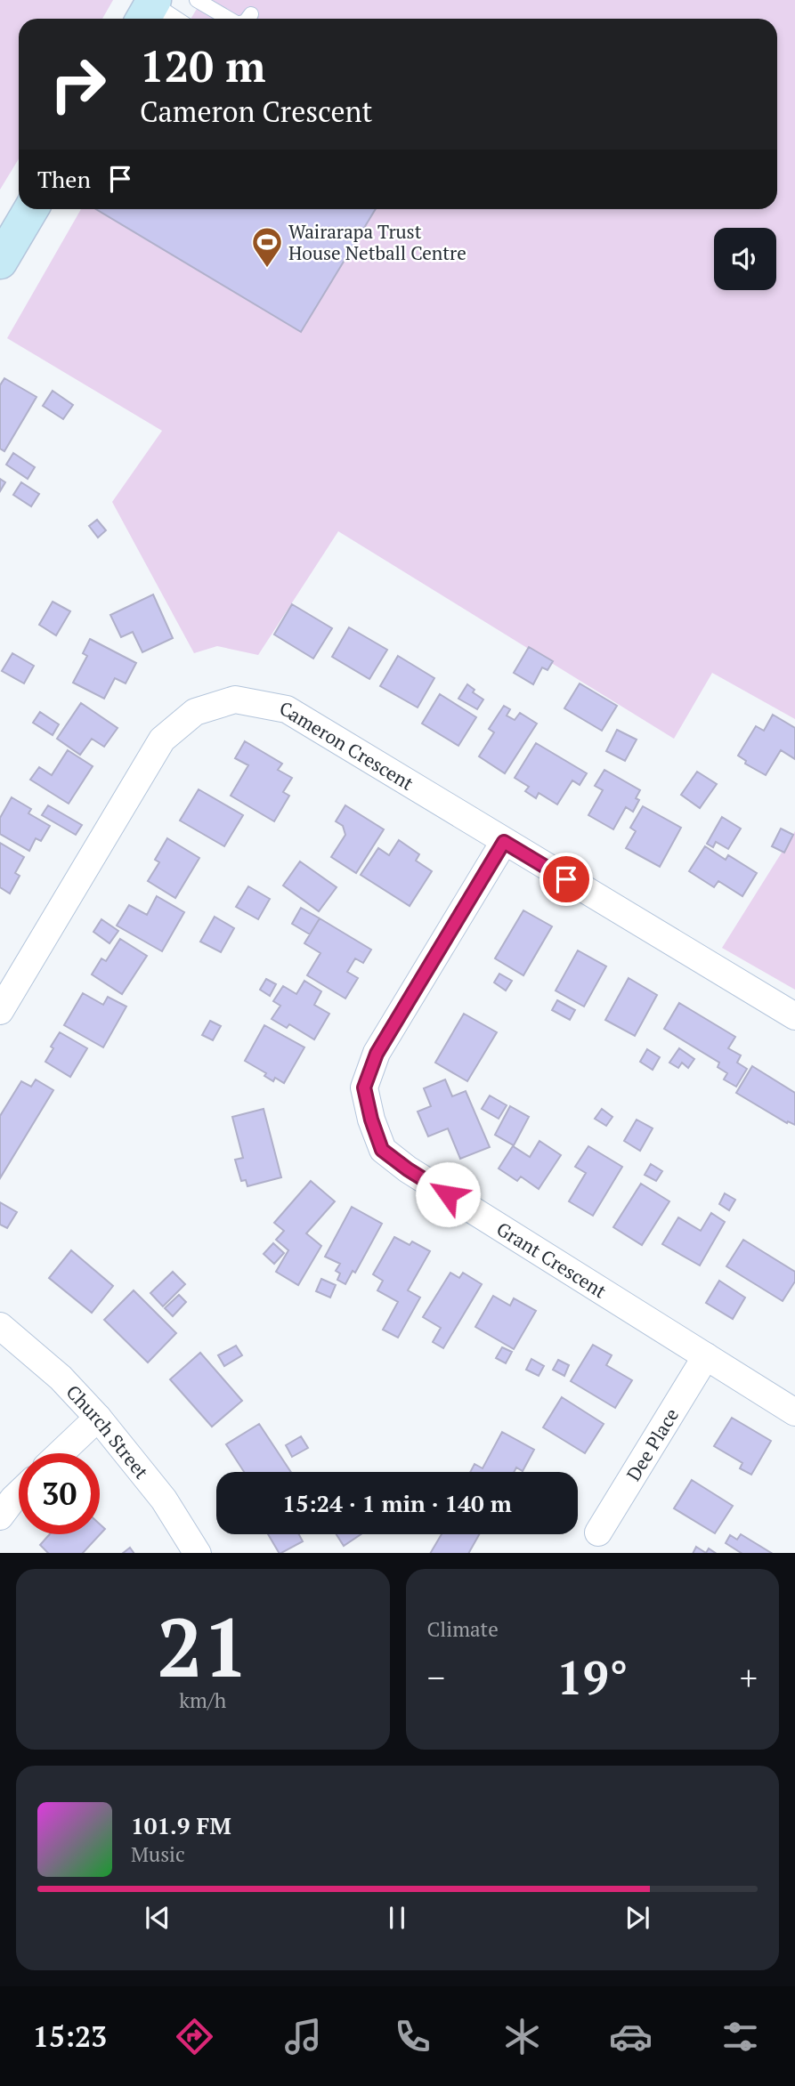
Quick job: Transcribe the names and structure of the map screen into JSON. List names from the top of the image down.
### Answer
{
  "streets": {
    "street": [
      "Cameron Crescent",
      "Grant Crescent",
      "Church Street",
      "Dee Place"
    ]
  },
  "crossings": [
    ["Cameron Crescent", "Grant Crescent"],
    ["Grant Crescent", "Dee Place"]
  ],
  "places": {
    "sports": ["Wairarapa Trust House Netball Centre"]
  },
  "page": {
    "turn": ["120 m", "Cameron Crescent"],
    "then": "Then",
    "limit": "30",
    "trip": "15:24 · 1 min · 140 m",
    "tile": [
      ["21", "km/h"],
      "Climate"
    ],
    "heat": ["−", "19°", "+"],
    "song": ["101.9 FM", "Music"],
    "tabs": "15:23"
  }
}
